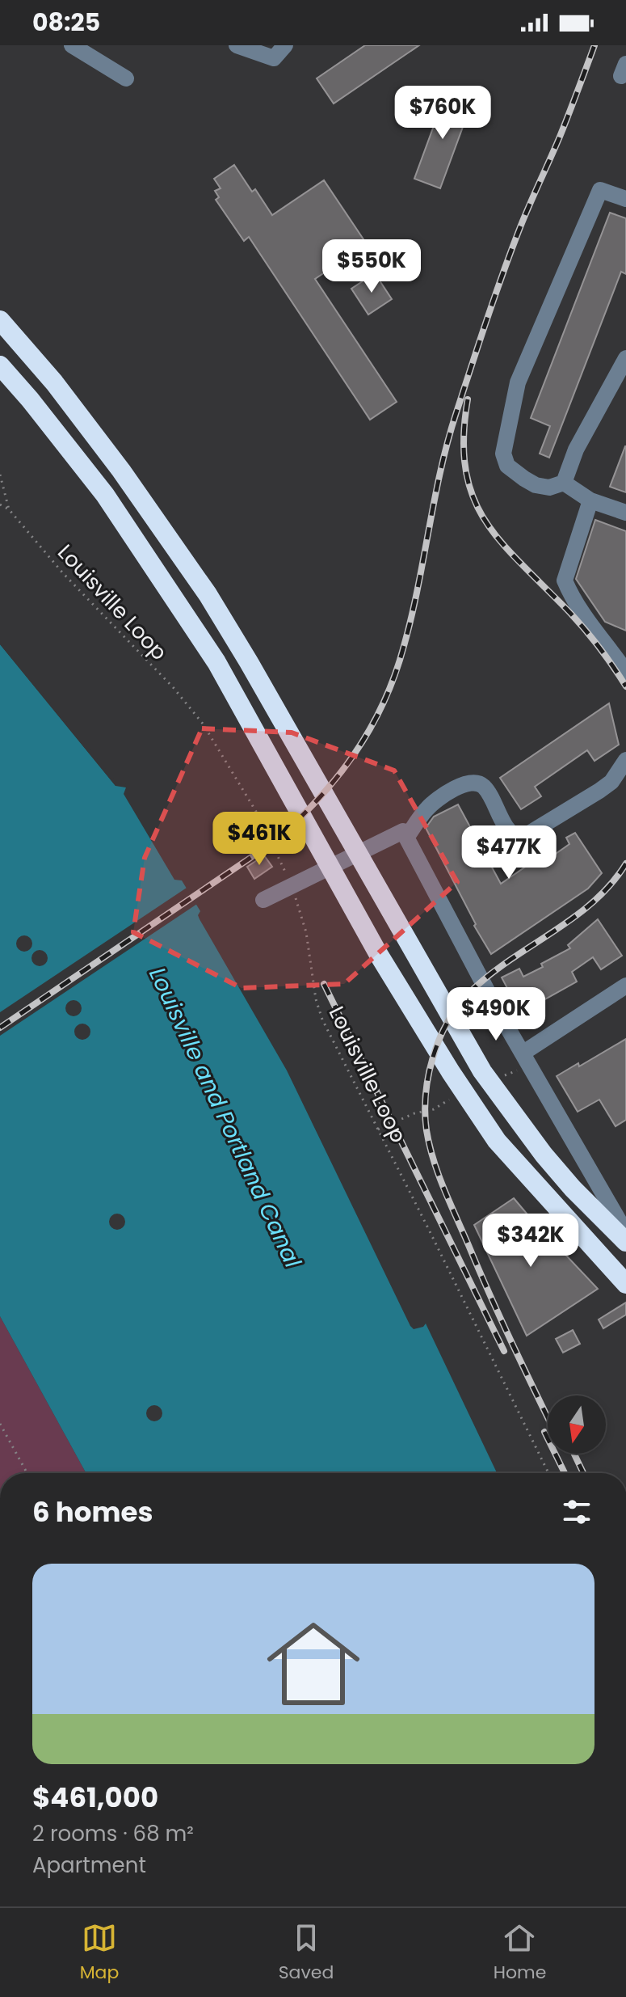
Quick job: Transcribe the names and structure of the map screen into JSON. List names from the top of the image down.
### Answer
{
  "streets": {
    "path": ["Louisville Loop"]
  },
  "water": ["Louisville and Portland Canal"],
  "north": "bottom",
  "page": {
    "status": "08:25",
    "price": [
      "$760K",
      "$550K",
      "$461K",
      "$477K",
      "$490K",
      "$342K"
    ],
    "heading": "6 homes",
    "list": [
      {
        "name": "$461,000",
        "note": "2 rooms · 68 m² · Apartment"
      }
    ],
    "tabs": ["Map", "Saved", "Home"]
  }
}
